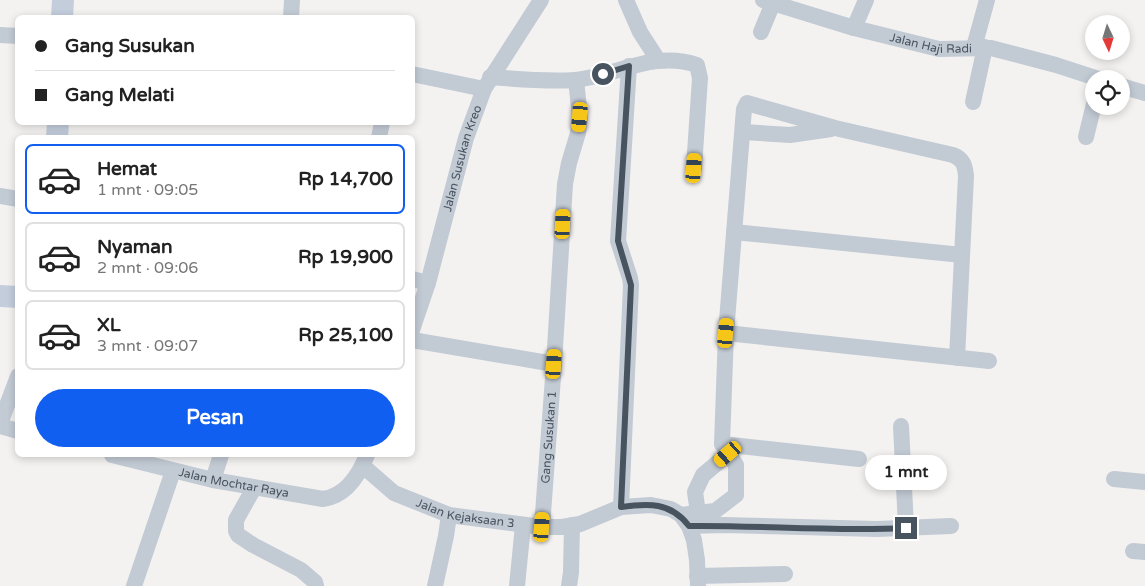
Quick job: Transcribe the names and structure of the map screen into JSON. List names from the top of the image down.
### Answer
{
  "streets": {
    "street": [
      "Jalan Haji Radi",
      "Jalan Susukan Kreo",
      "Gang Susukan 1",
      "Jalan Mochtar Raya",
      "Jalan Kejaksaan 3"
    ]
  },
  "crossings": [
    ["Gang Susukan 1", "Jalan Kejaksaan 3"],
    ["Jalan Mochtar Raya", "Jalan Kejaksaan 3"]
  ],
  "north": "bottom",
  "page": {
    "banner": ["Gang Susukan", "Gang Melati"],
    "list": [
      {
        "name": "Hemat",
        "note": "1 mnt · 09:05",
        "value": "Rp 14,700"
      },
      {
        "name": "Nyaman",
        "note": "2 mnt · 09:06",
        "value": "Rp 19,900"
      },
      {
        "name": "XL",
        "note": "3 mnt · 09:07",
        "value": "Rp 25,100"
      }
    ],
    "buttons": "Pesan",
    "bubble": "1 mnt"
  }
}
